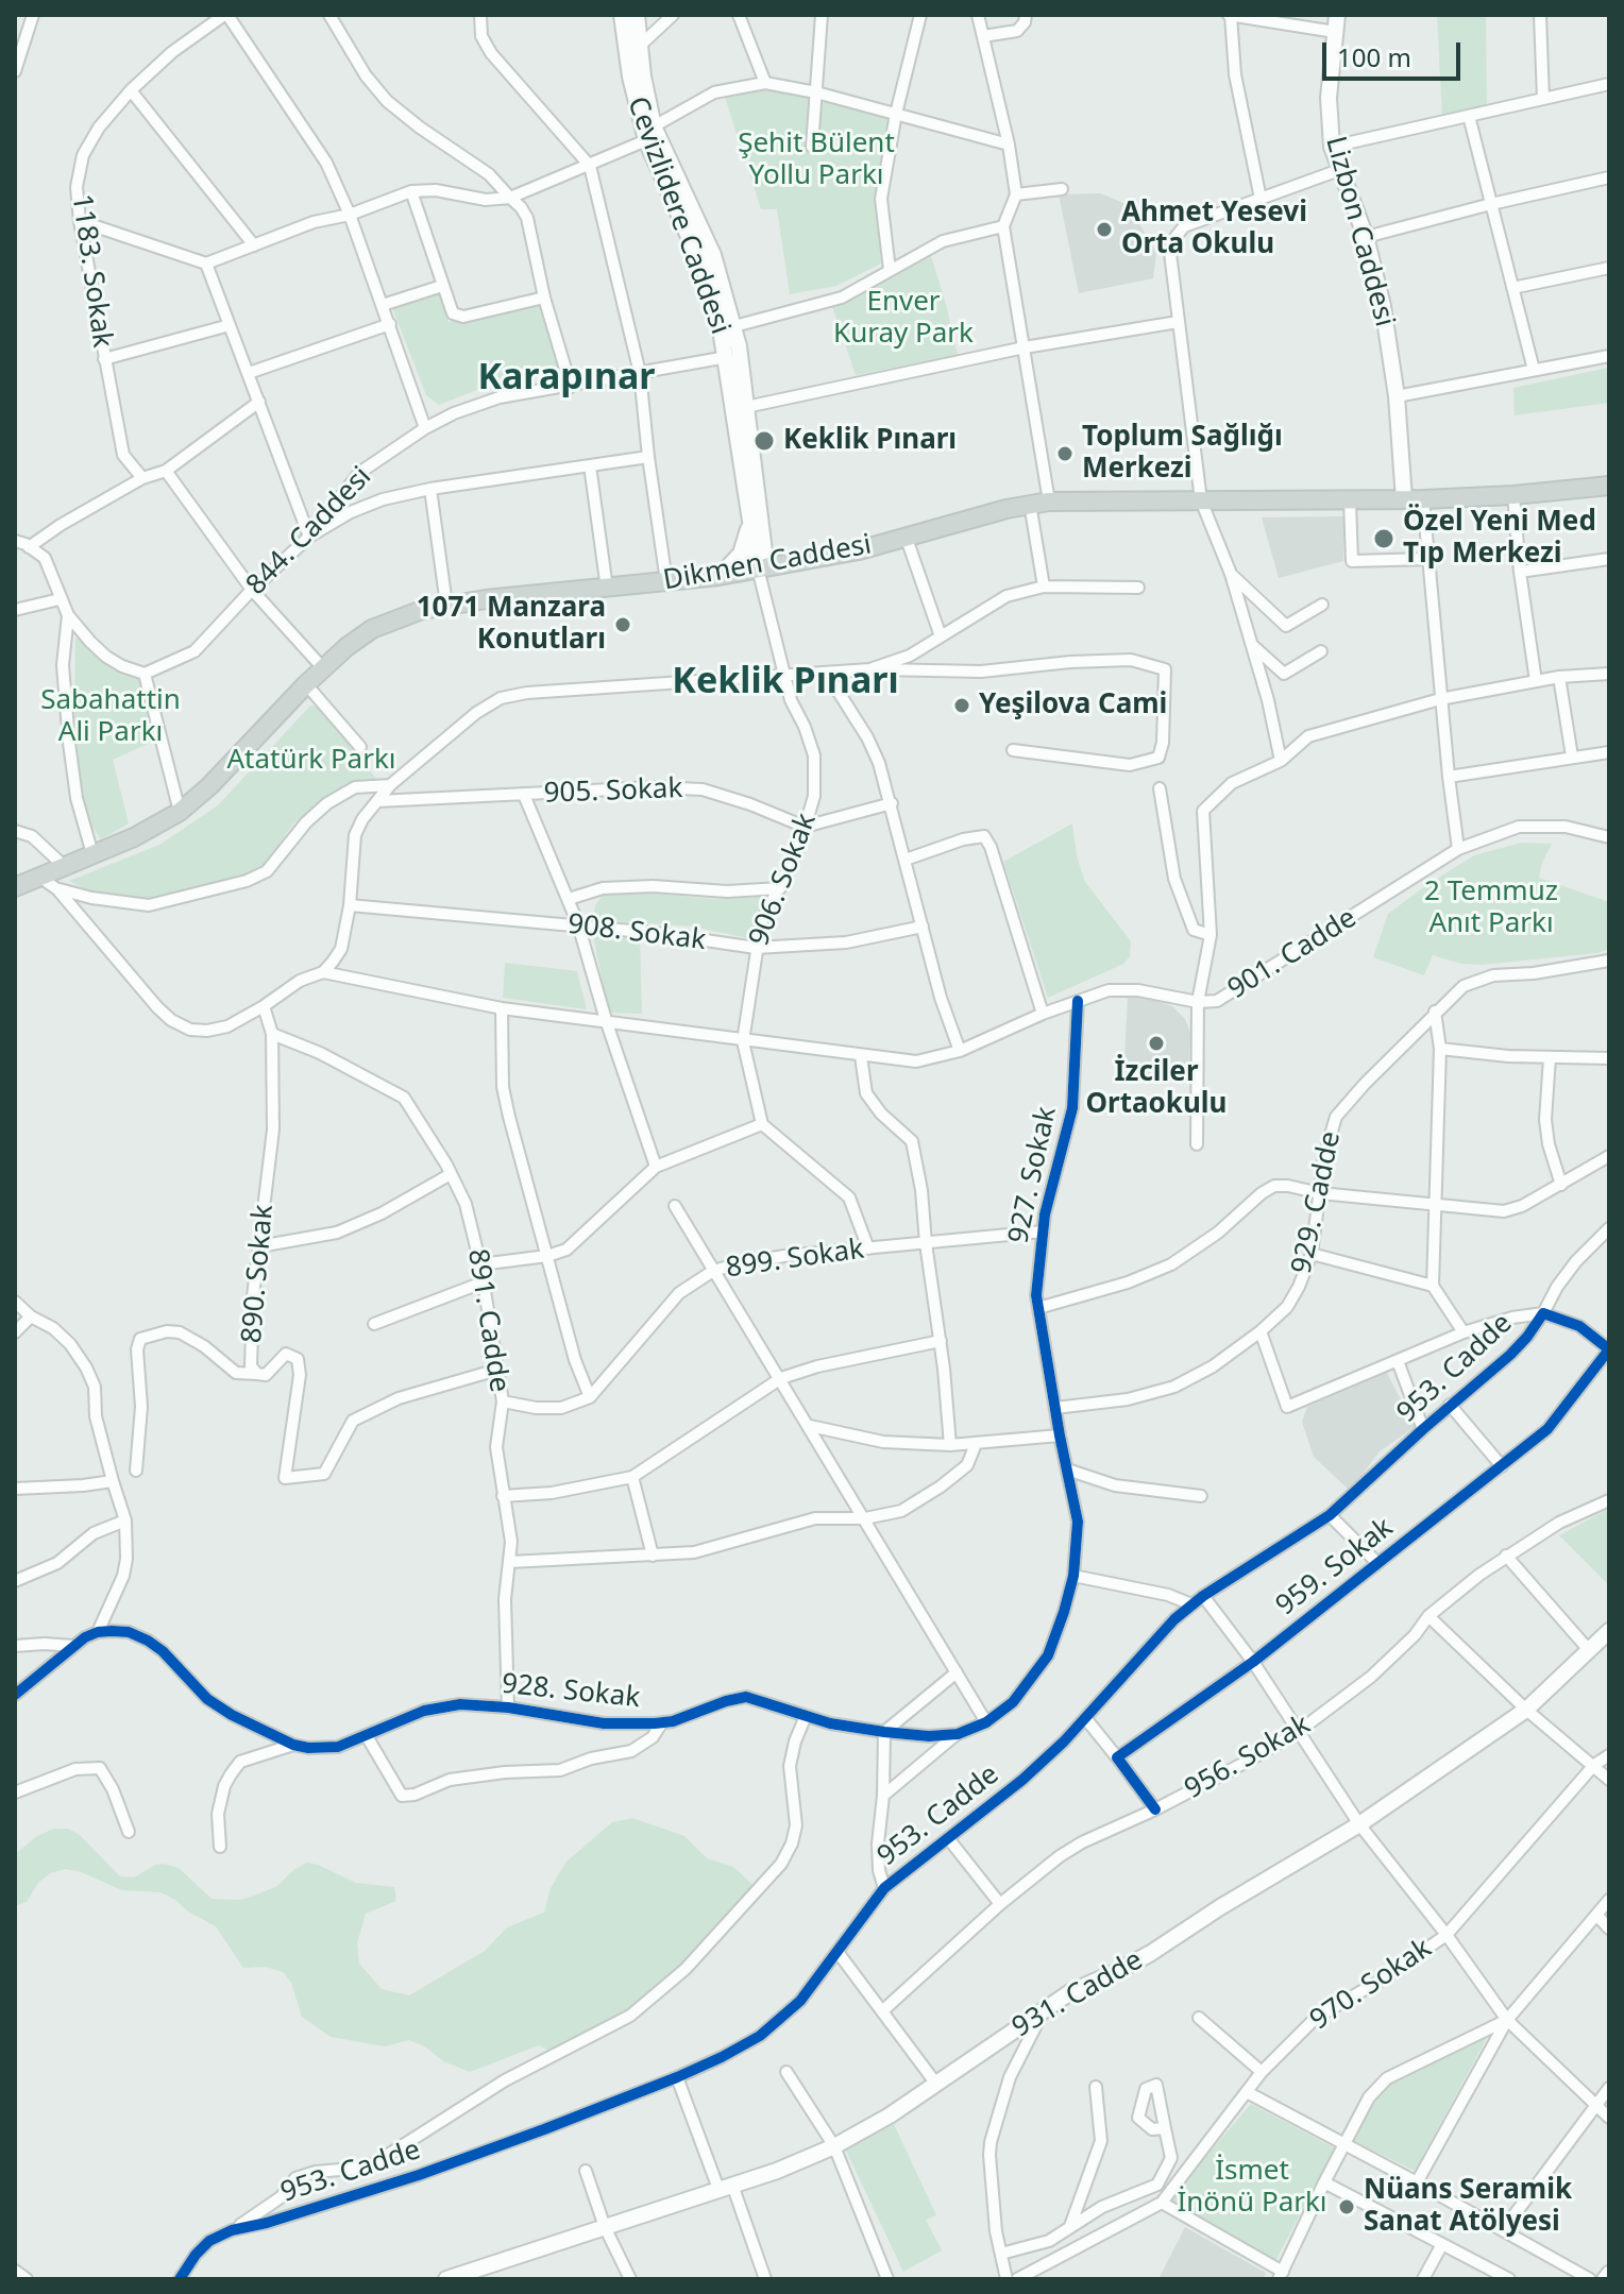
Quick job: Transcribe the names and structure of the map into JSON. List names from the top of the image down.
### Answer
{
  "streets": {
    "main road": [
      "Cevizlidere Caddesi",
      "Lizbon Caddesi",
      "Dikmen Caddesi",
      "931. Cadde"
    ],
    "street": [
      "1183. Sokak",
      "844. Caddesi",
      "905. Sokak",
      "906. Sokak",
      "908. Sokak",
      "901. Cadde",
      "927. Sokak",
      "929. Cadde",
      "899. Sokak",
      "890. Sokak",
      "891. Cadde",
      "953. Cadde",
      "959. Sokak",
      "928. Sokak",
      "956. Sokak",
      "970. Sokak"
    ]
  },
  "crossings": [
    ["Cevizlidere Caddesi", "844. Caddesi"],
    ["Cevizlidere Caddesi", "Dikmen Caddesi"],
    ["Cevizlidere Caddesi", "906. Sokak"],
    ["Lizbon Caddesi", "Dikmen Caddesi"],
    ["Dikmen Caddesi", "906. Sokak"],
    ["905. Sokak", "906. Sokak"],
    ["906. Sokak", "908. Sokak"],
    ["906. Sokak", "901. Cadde"],
    ["901. Cadde", "927. Sokak"],
    ["927. Sokak", "929. Cadde"],
    ["927. Sokak", "899. Sokak"],
    ["927. Sokak", "928. Sokak"],
    ["929. Cadde", "928. Sokak"],
    ["890. Sokak", "891. Cadde"],
    ["891. Cadde", "928. Sokak"],
    ["953. Cadde", "959. Sokak"]
  ],
  "districts": ["Karapınar", "Keklik Pınarı"],
  "parks": [
    "Şehit Bülent Yollu Parkı",
    "Enver Kuray Park",
    "Sabahattin Ali Parkı",
    "Atatürk Parkı",
    "2 Temmuz Anıt Parkı",
    "İsmet İnönü Parkı"
  ],
  "places": [
    "Ahmet Yesevi Orta Okulu",
    "Keklik Pınarı",
    "Toplum Sağlığı Merkezi",
    "Özel Yeni Med Tıp Merkezi",
    "1071 Manzara Konutları",
    "Yeşilova Cami",
    "İzciler Ortaokulu",
    "Nüans Seramik Sanat Atölyesi"
  ],
  "scale_bar": "100 m"
}
